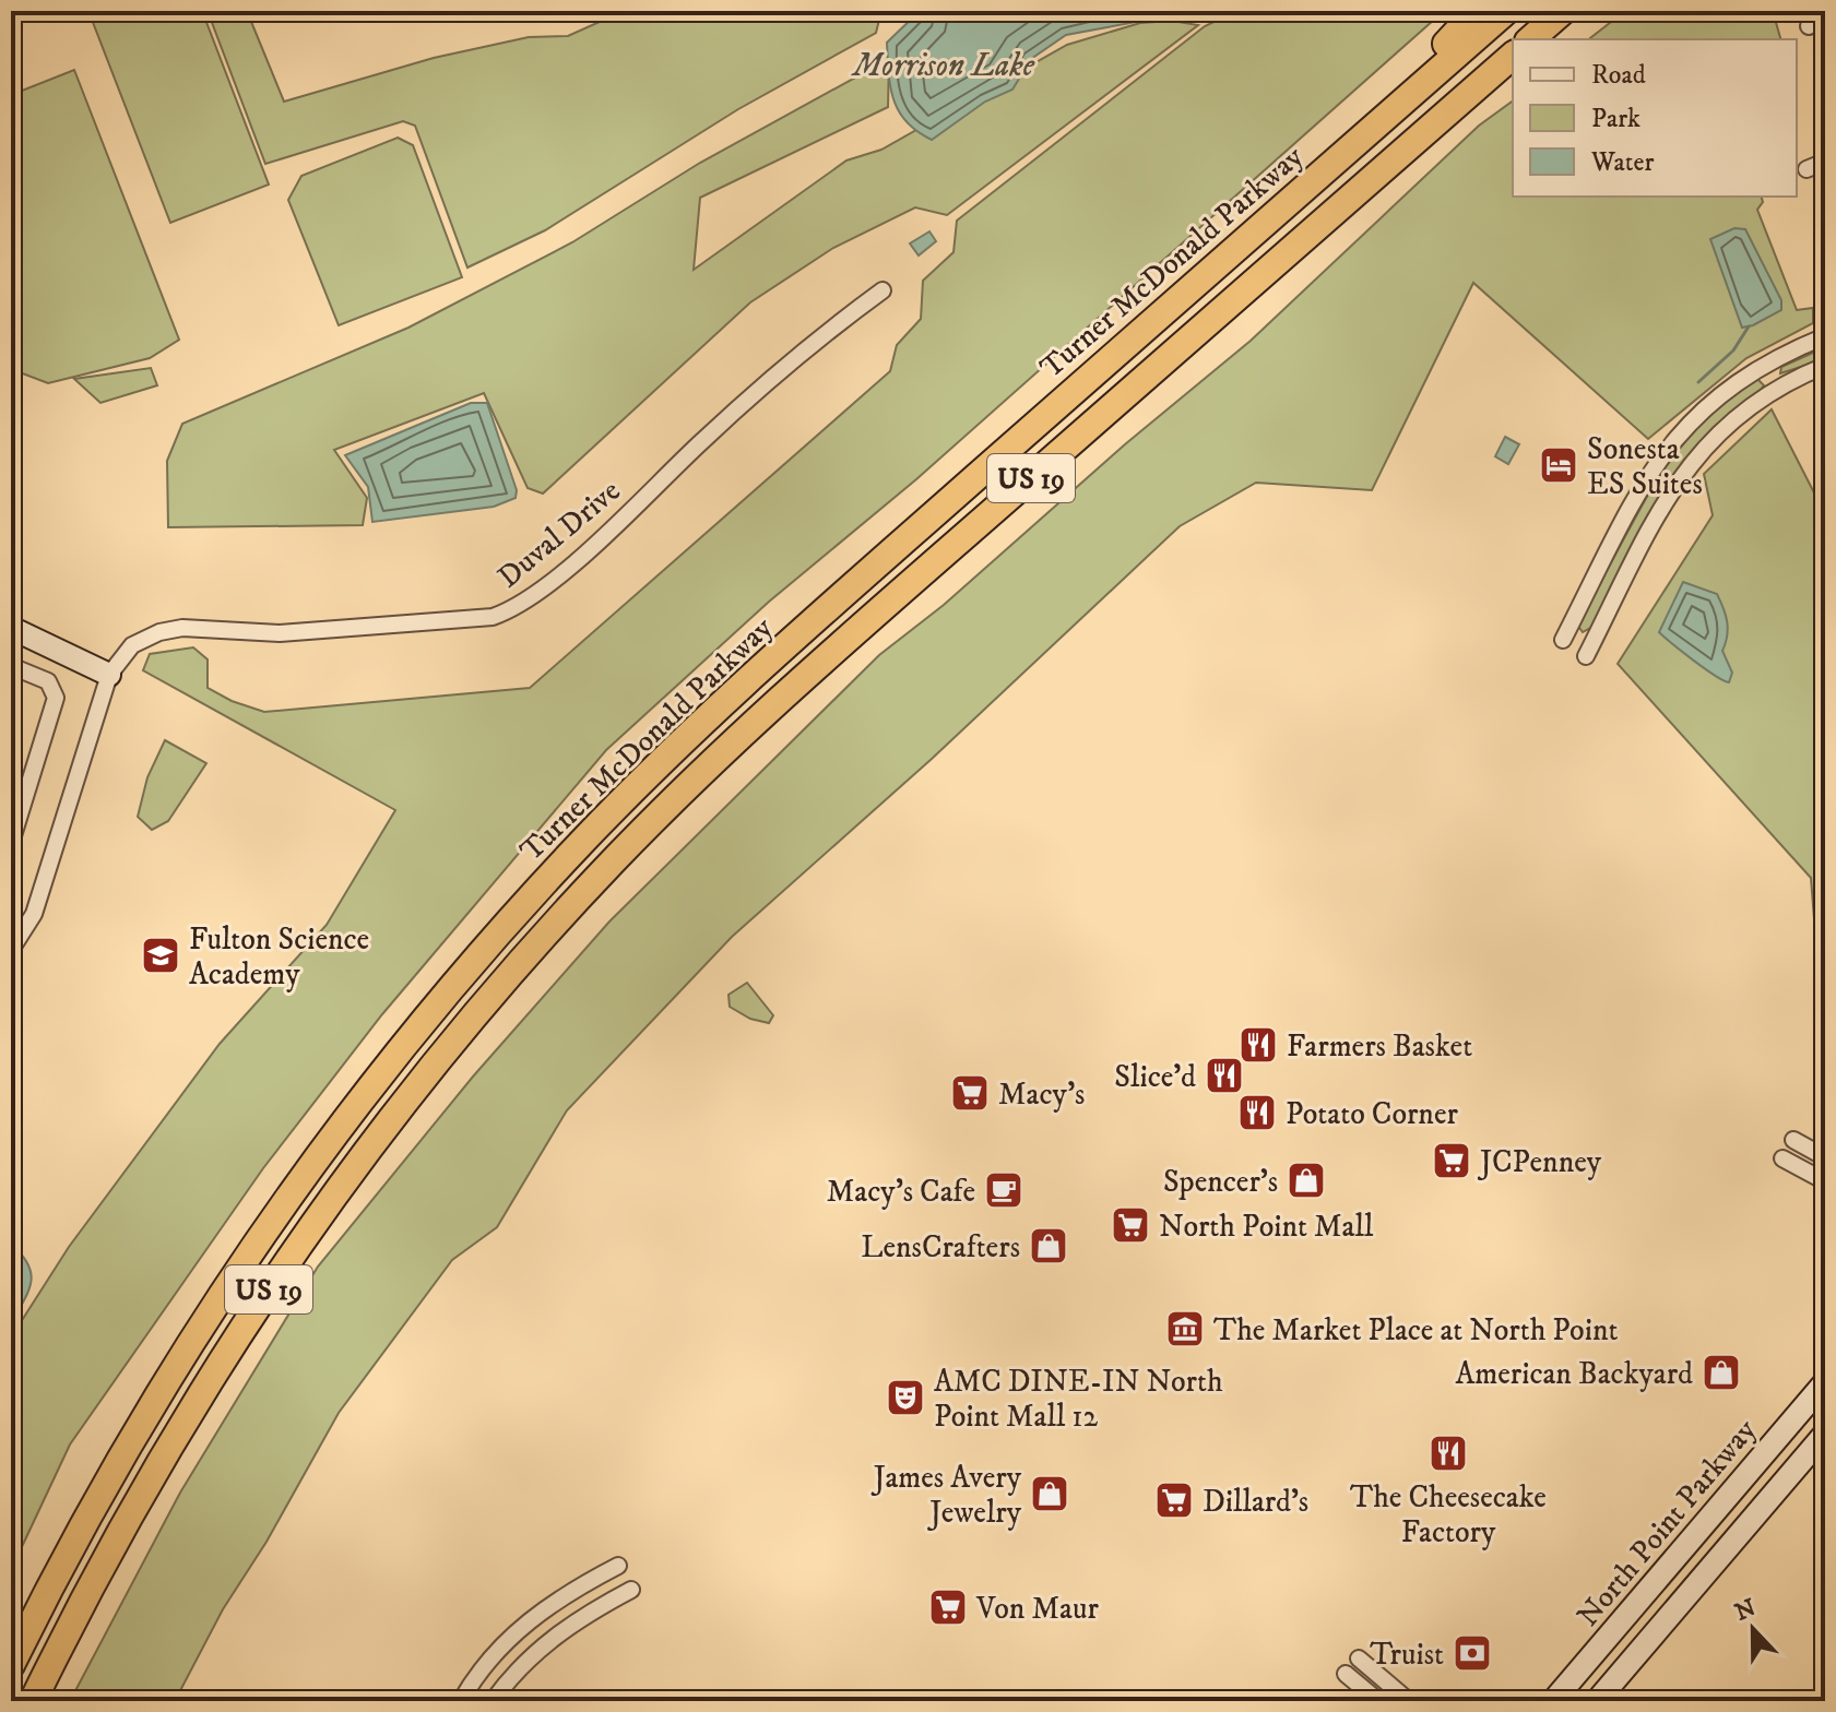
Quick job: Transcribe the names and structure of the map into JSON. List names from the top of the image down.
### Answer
{
  "streets": {
    "highway": ["Turner McDonald Parkway", "US 19"],
    "street": ["Duval Drive", "North Point Parkway"]
  },
  "water": ["Morrison Lake"],
  "places": {
    "hotel": ["Sonesta ES Suites"],
    "school or university": ["Fulton Science Academy"],
    "restaurant": [
      "Farmers Basket",
      "Slice'd",
      "Potato Corner",
      "The Cheesecake Factory"
    ],
    "supermarket": [
      "Macy's",
      "JCPenney",
      "North Point Mall",
      "Dillard's",
      "Von Maur"
    ],
    "shop": [
      "Spencer's",
      "LensCrafters",
      "American Backyard",
      "James Avery Jewelry"
    ],
    "cafe": ["Macy's Cafe"],
    "museum": ["The Market Place at North Point"],
    "theatre": ["AMC DINE-IN North Point Mall 12"],
    "bank": ["Truist"]
  },
  "legend": ["Road", "Park", "Water"],
  "north": "top"
}
